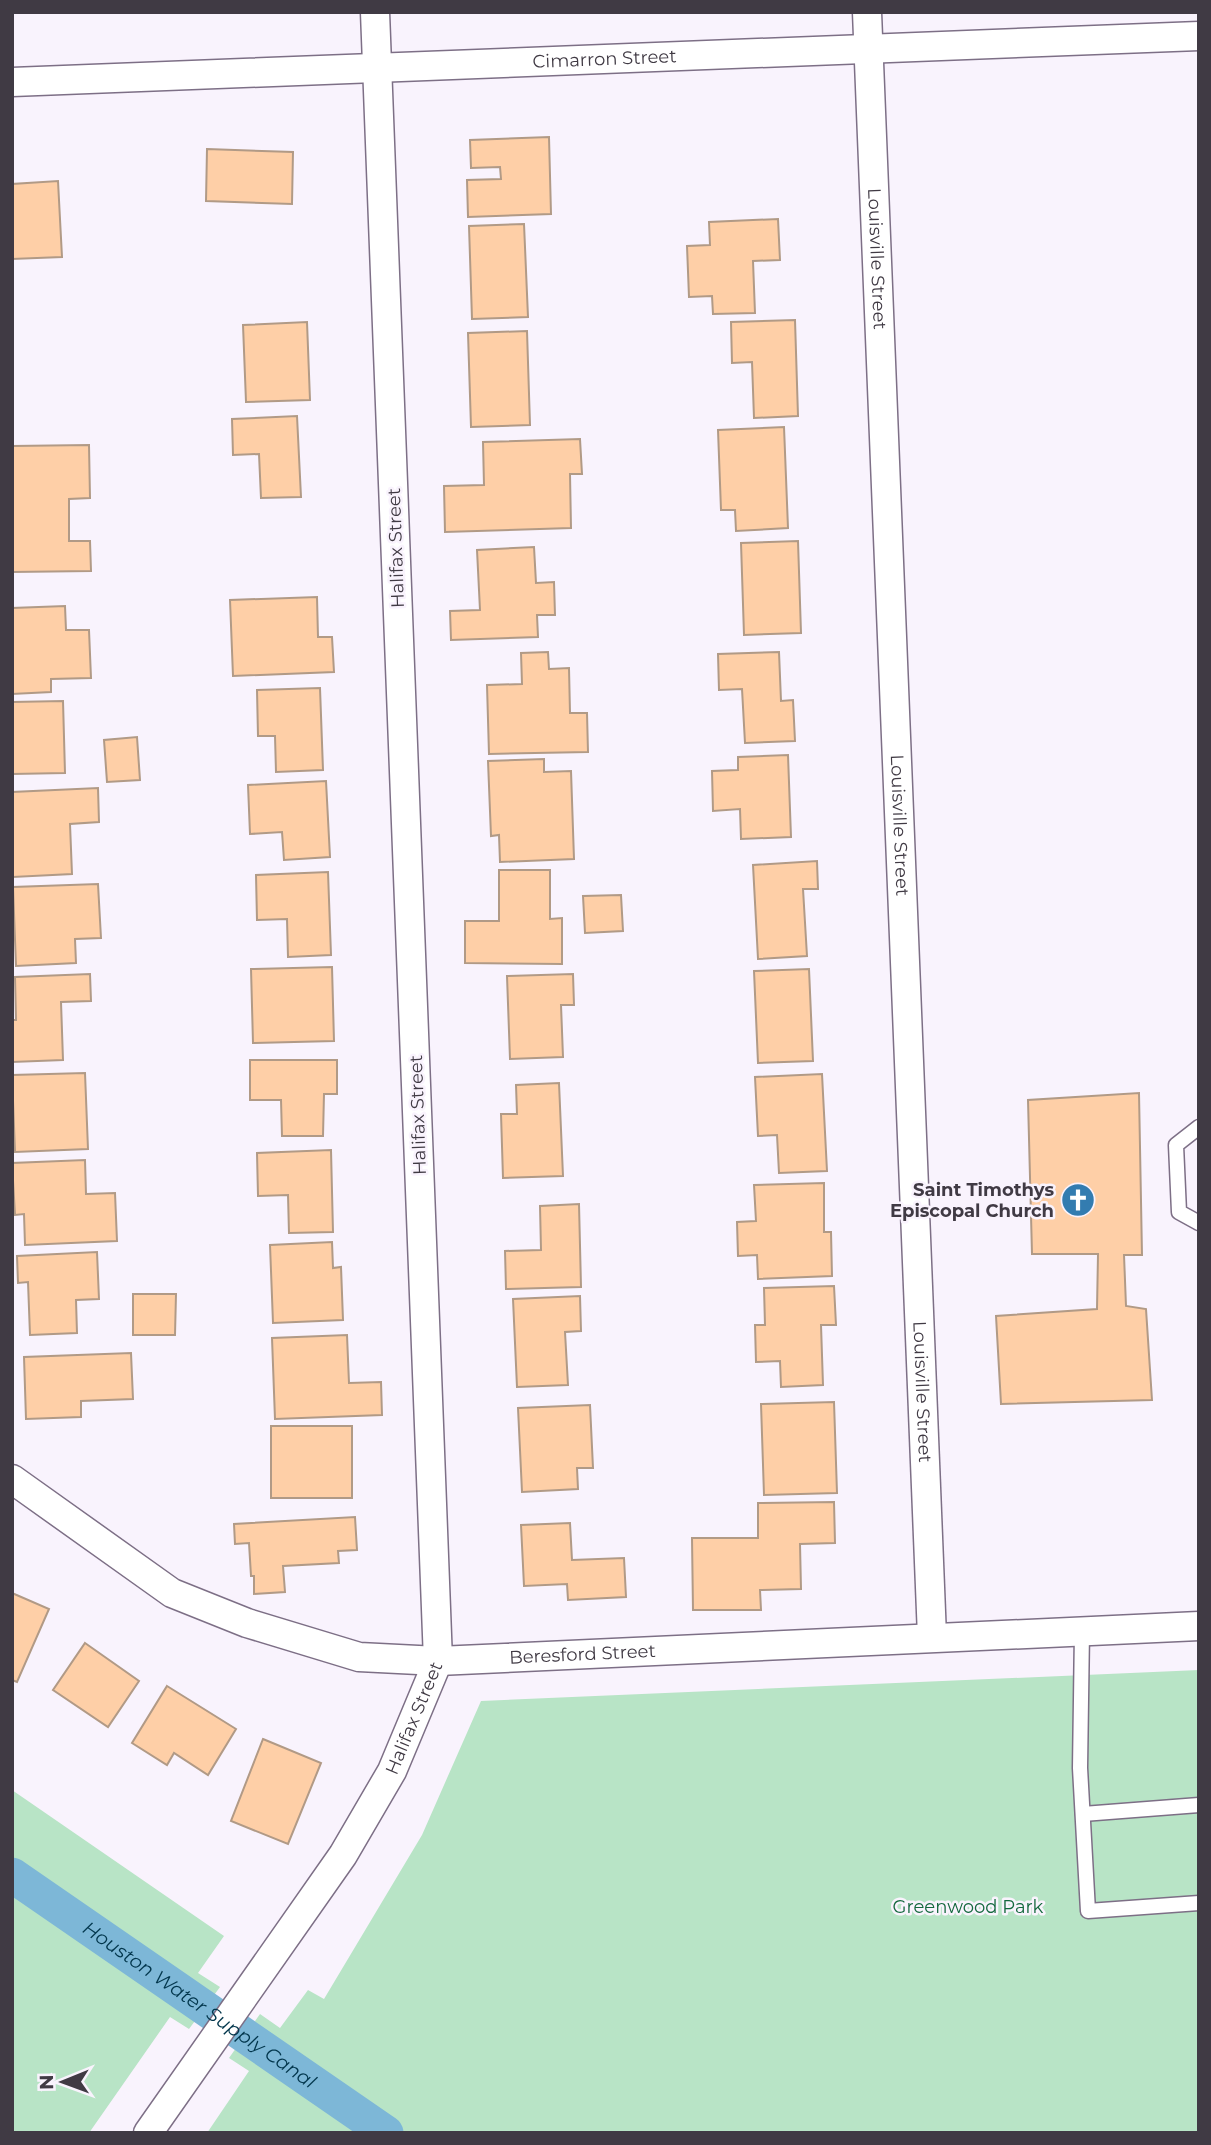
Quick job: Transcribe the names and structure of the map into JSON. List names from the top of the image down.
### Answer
{
  "streets": {
    "street": [
      "Cimarron Street",
      "Louisville Street",
      "Halifax Street",
      "Beresford Street"
    ]
  },
  "crossings": [
    ["Cimarron Street", "Louisville Street"],
    ["Cimarron Street", "Halifax Street"],
    ["Louisville Street", "Beresford Street"],
    ["Halifax Street", "Beresford Street"]
  ],
  "water": ["Houston Water Supply Canal"],
  "parks": ["Greenwood Park"],
  "places": {
    "church": ["Saint Timothys Episcopal Church"]
  },
  "north": "left"
}
